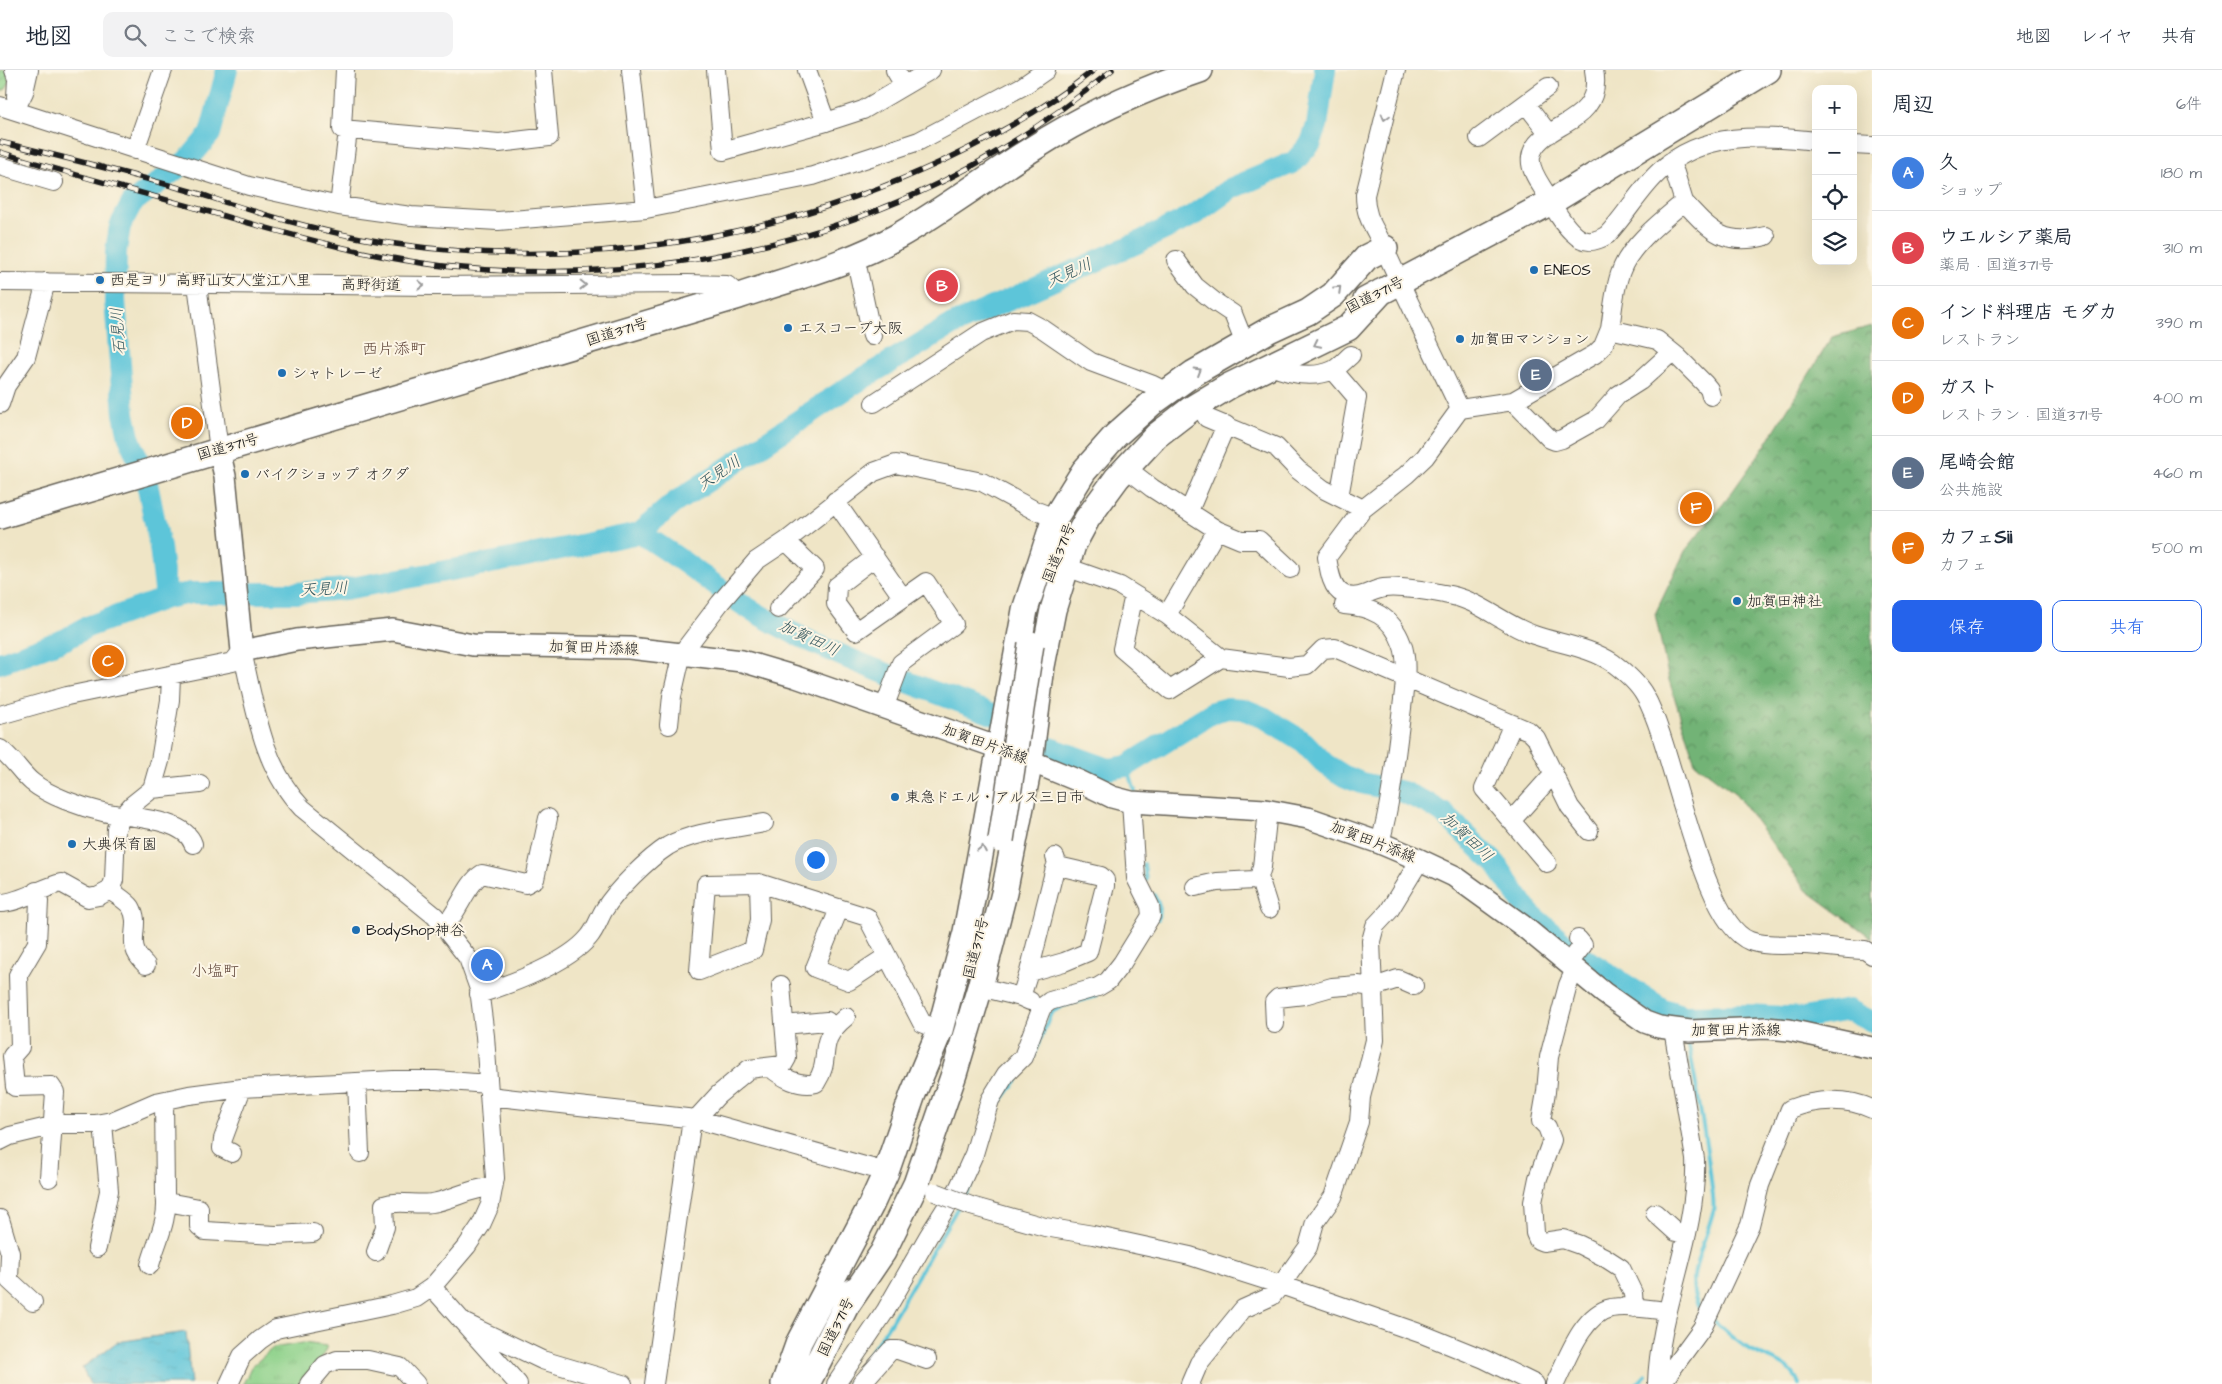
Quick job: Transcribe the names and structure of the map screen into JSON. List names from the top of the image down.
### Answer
{
  "streets": {
    "highway": ["国道371号"],
    "main road": ["加賀田片添線"],
    "street": ["高野街道"]
  },
  "crossings": [
    ["高野街道", "国道371号"]
  ],
  "districts": ["西片添町", "小塩町"],
  "water": ["天見川", "石見川", "加賀田川"],
  "places": [
    "ENEOS",
    "西是ヨリ 高野山女人堂江八里",
    "エスコープ大阪",
    "加賀田マンション",
    "シャトレーゼ",
    "バイクショップ オクダ",
    "加賀田神社",
    "東急ドエル・アルス三日市",
    "大典保育園",
    "BodyShop神谷"
  ],
  "page": {
    "header": "地図",
    "search": "ここで検索",
    "nav": ["地図", "レイヤ", "共有"],
    "heading": ["周辺", "6件"],
    "map_buttons": ["+", "−"],
    "list": [
      {
        "mark": "A",
        "name": "久",
        "note": "ショップ",
        "value": "180 m"
      },
      {
        "mark": "B",
        "name": "ウエルシア薬局",
        "note": "薬局 · 国道371号",
        "value": "310 m"
      },
      {
        "mark": "C",
        "name": "インド料理店 モダカ",
        "note": "レストラン",
        "value": "390 m"
      },
      {
        "mark": "D",
        "name": "ガスト",
        "note": "レストラン · 国道371号",
        "value": "400 m"
      },
      {
        "mark": "E",
        "name": "尾崎会館",
        "note": "公共施設",
        "value": "460 m"
      },
      {
        "mark": "F",
        "name": "カフェSii",
        "note": "カフェ",
        "value": "500 m"
      }
    ],
    "pins": [
      "B",
      "E",
      "D",
      "F",
      "C",
      "A"
    ],
    "buttons": ["保存", "共有"]
  }
}
